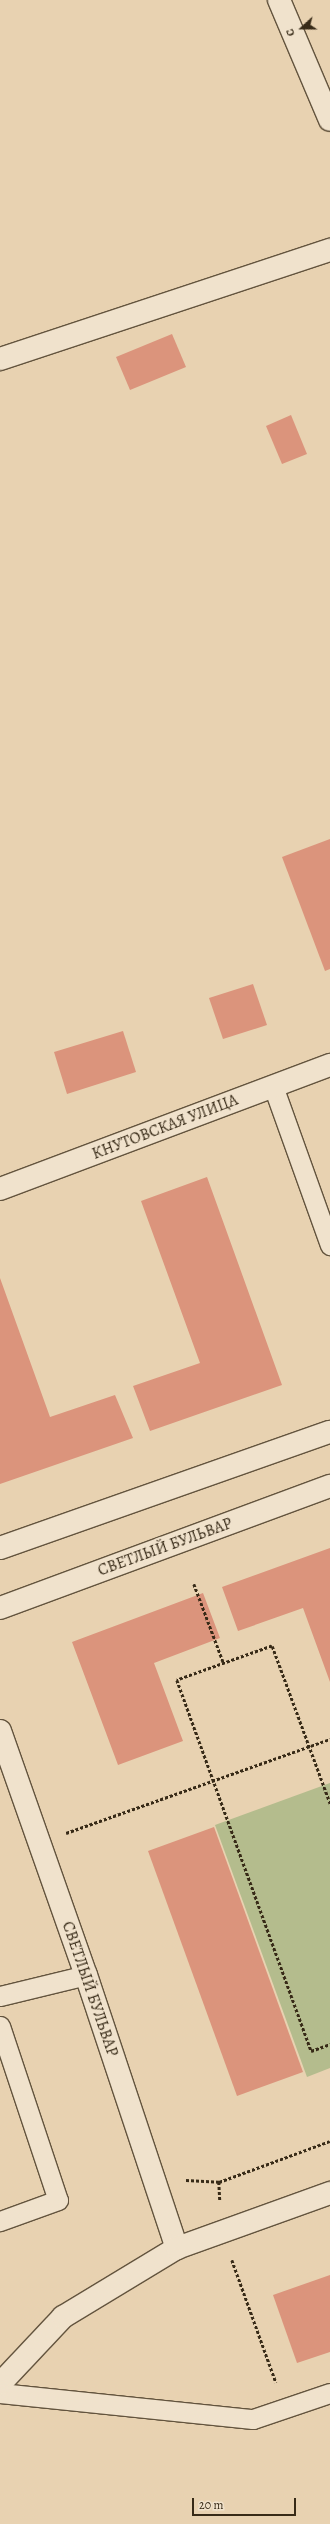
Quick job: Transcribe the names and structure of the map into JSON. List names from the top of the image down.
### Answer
{
  "streets": {
    "street": ["КНУТОВСКАЯ УЛИЦА", "СВЕТЛЫЙ БУЛЬВАР"]
  },
  "scale_bar": "20 m",
  "north": "left"
}
